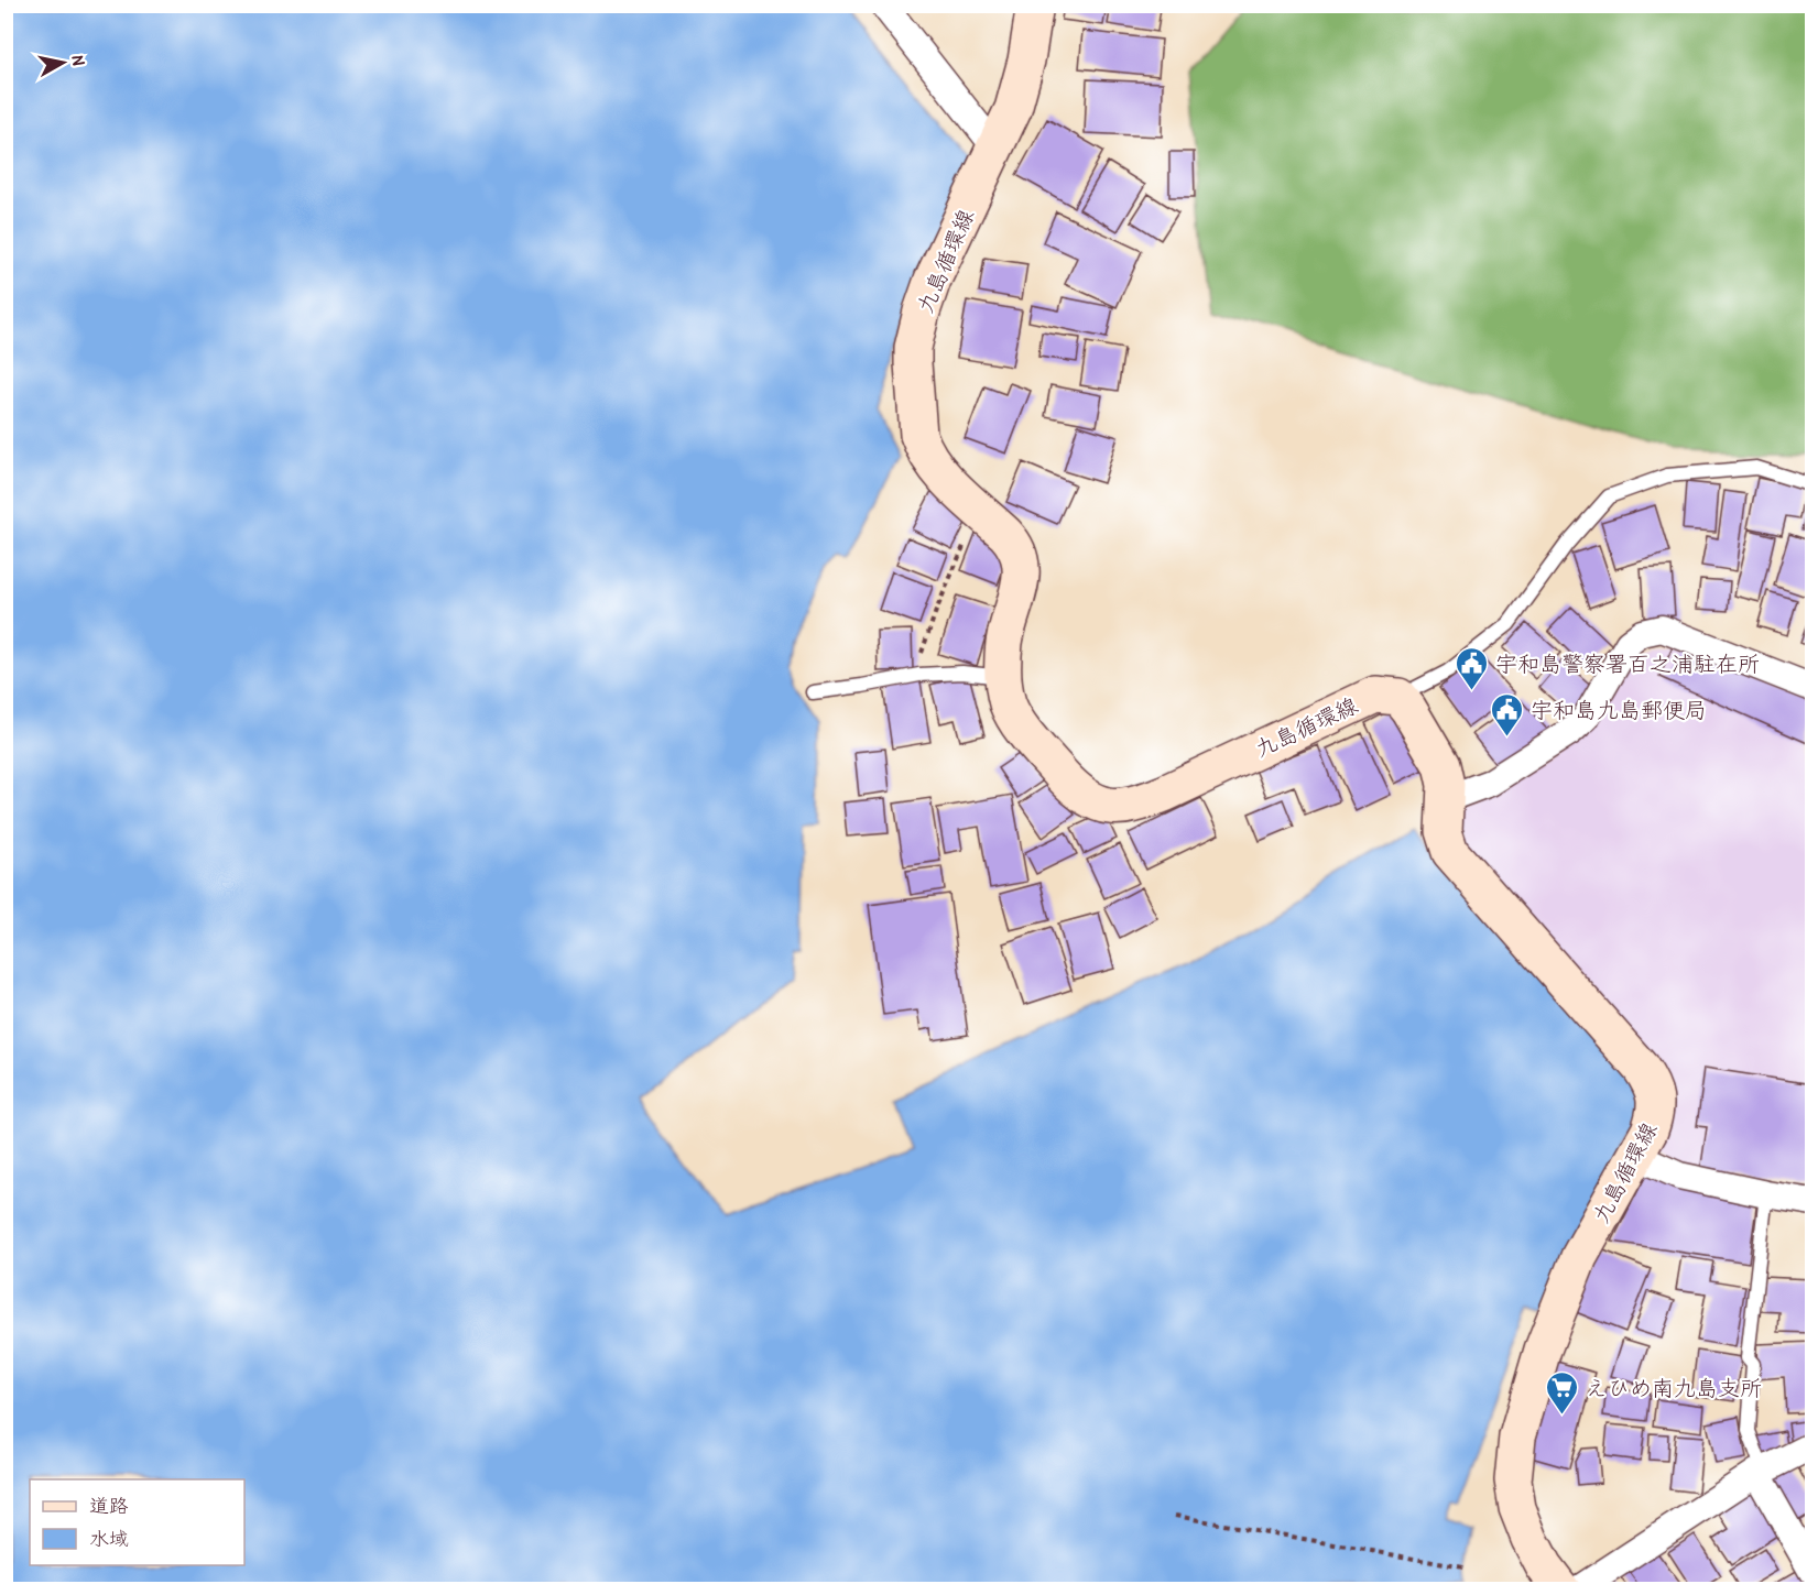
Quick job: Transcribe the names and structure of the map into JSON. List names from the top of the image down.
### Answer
{
  "streets": {
    "main road": ["九島循環線"]
  },
  "places": {
    "public building": ["宇和島警察署百之浦駐在所", "宇和島九島郵便局"],
    "supermarket": ["えひめ南九島支所"]
  },
  "legend": ["道路", "水域"],
  "north": "right"
}
